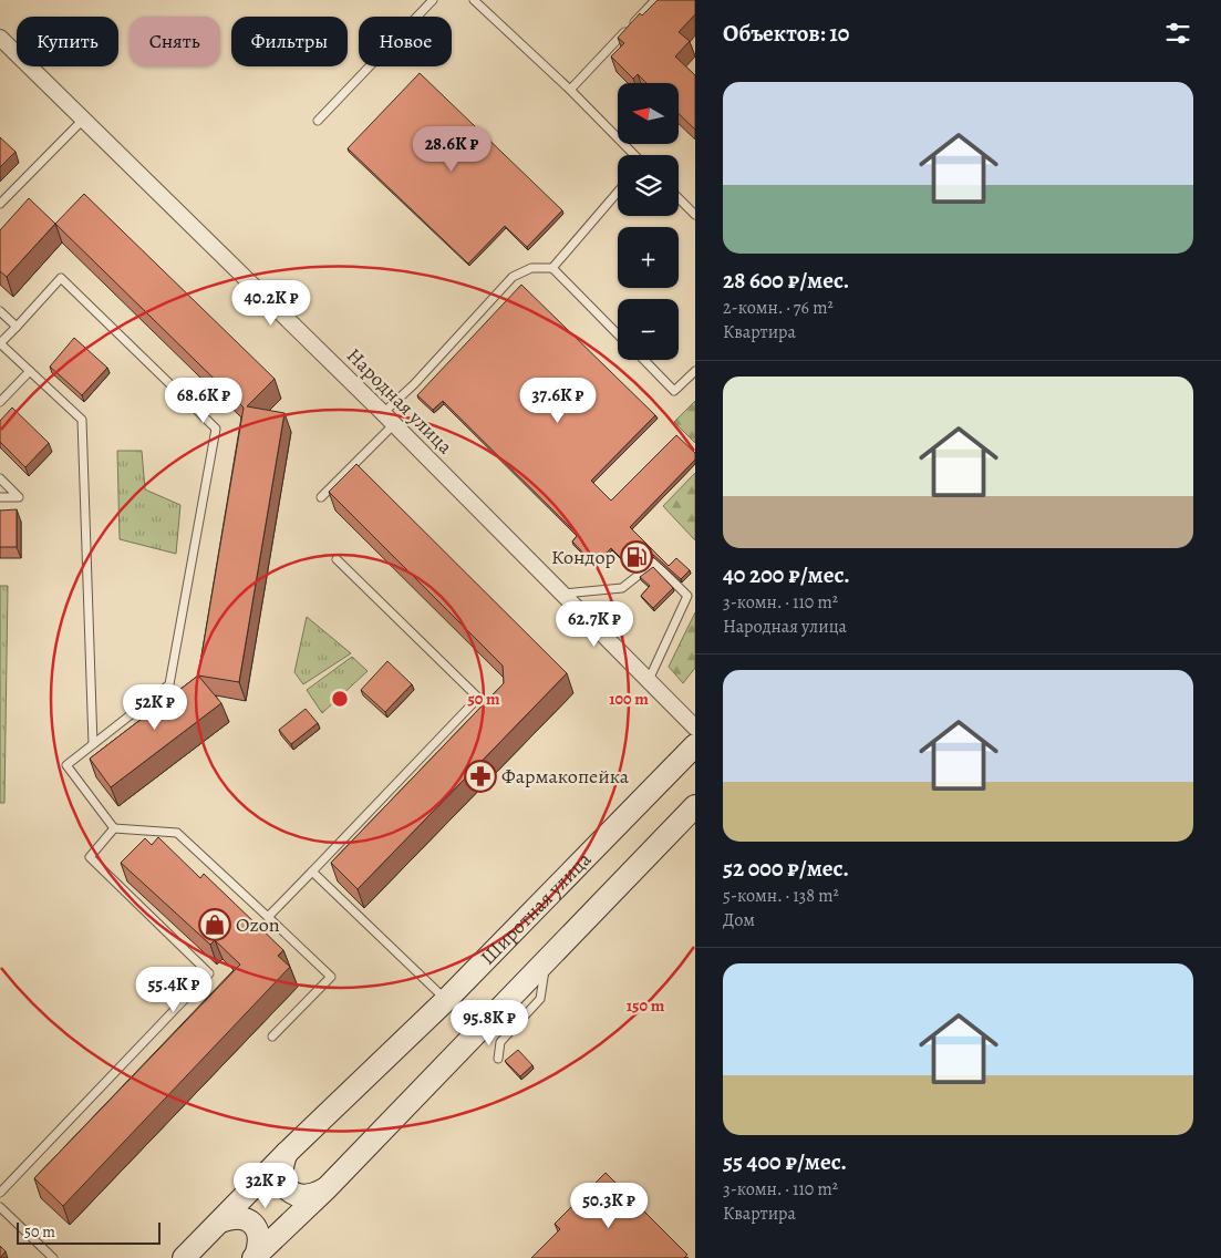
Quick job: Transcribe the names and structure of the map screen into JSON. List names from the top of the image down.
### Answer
{
  "streets": {
    "main road": ["Широтная улица"],
    "street": ["Народная улица"]
  },
  "places": {
    "fuel station": ["Кондор"],
    "pharmacy": ["Фармакопейка"],
    "shop": ["Ozon"]
  },
  "scale_bar": "50 m",
  "north": "left",
  "page": {
    "heading": "Объектов: 10",
    "chip": [
      "Купить",
      "Снять",
      "Фильтры",
      "Новое"
    ],
    "list": [
      {
        "name": "28 600 ₽/мес.",
        "note": "2-комн. · 76 m² · Квартира"
      },
      {
        "name": "40 200 ₽/мес.",
        "note": "3-комн. · 110 m² · Народная улица"
      },
      {
        "name": "52 000 ₽/мес.",
        "note": "5-комн. · 138 m² · Дом"
      },
      {
        "name": "55 400 ₽/мес.",
        "note": "3-комн. · 110 m² · Квартира"
      }
    ],
    "map_buttons": ["+", "−"],
    "price": [
      "28.6K ₽",
      "40.2K ₽",
      "68.6K ₽",
      "37.6K ₽",
      "62.7K ₽",
      "52K ₽",
      "55.4K ₽",
      "95.8K ₽",
      "32K ₽",
      "50.3K ₽"
    ],
    "scale": "50 m"
  },
  "rings": ["50 m", "100 m", "150 m"]
}
